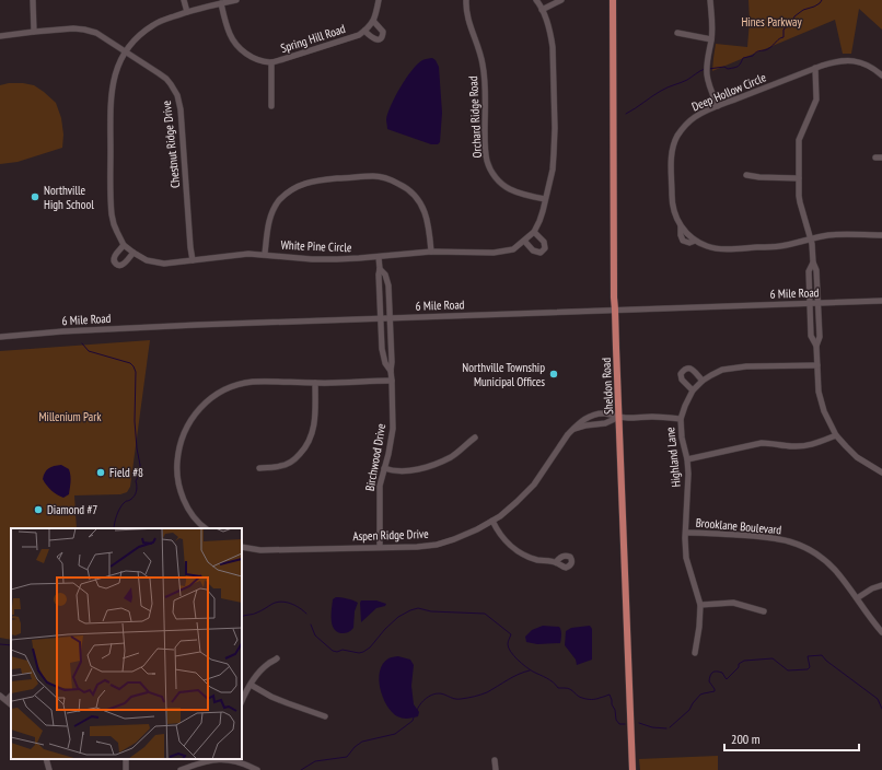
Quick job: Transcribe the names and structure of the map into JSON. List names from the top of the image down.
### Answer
{
  "streets": {
    "main road": ["Sheldon Road"],
    "street": [
      "Spring Hill Road",
      "Deep Hollow Circle",
      "Orchard Ridge Road",
      "Chestnut Ridge Drive",
      "White Pine Circle",
      "6 Mile Road",
      "Birchwood Drive",
      "Highland Lane",
      "Brooklane Boulevard",
      "Aspen Ridge Drive"
    ]
  },
  "crossings": [
    ["Spring Hill Road", "White Pine Circle"],
    ["Orchard Ridge Road", "White Pine Circle"],
    ["Chestnut Ridge Drive", "White Pine Circle"],
    ["6 Mile Road", "Sheldon Road"],
    ["6 Mile Road", "Birchwood Drive"],
    ["Sheldon Road", "Aspen Ridge Drive"],
    ["Birchwood Drive", "Aspen Ridge Drive"],
    ["Highland Lane", "Brooklane Boulevard"],
    ["Highland Lane", "Aspen Ridge Drive"]
  ],
  "parks": ["Hines Parkway", "Millenium Park"],
  "places": [
    "Northville High School",
    "Northville Township Municipal Offices",
    "Field #8",
    "Diamond #7"
  ],
  "scale_bar": "200 m"
}
